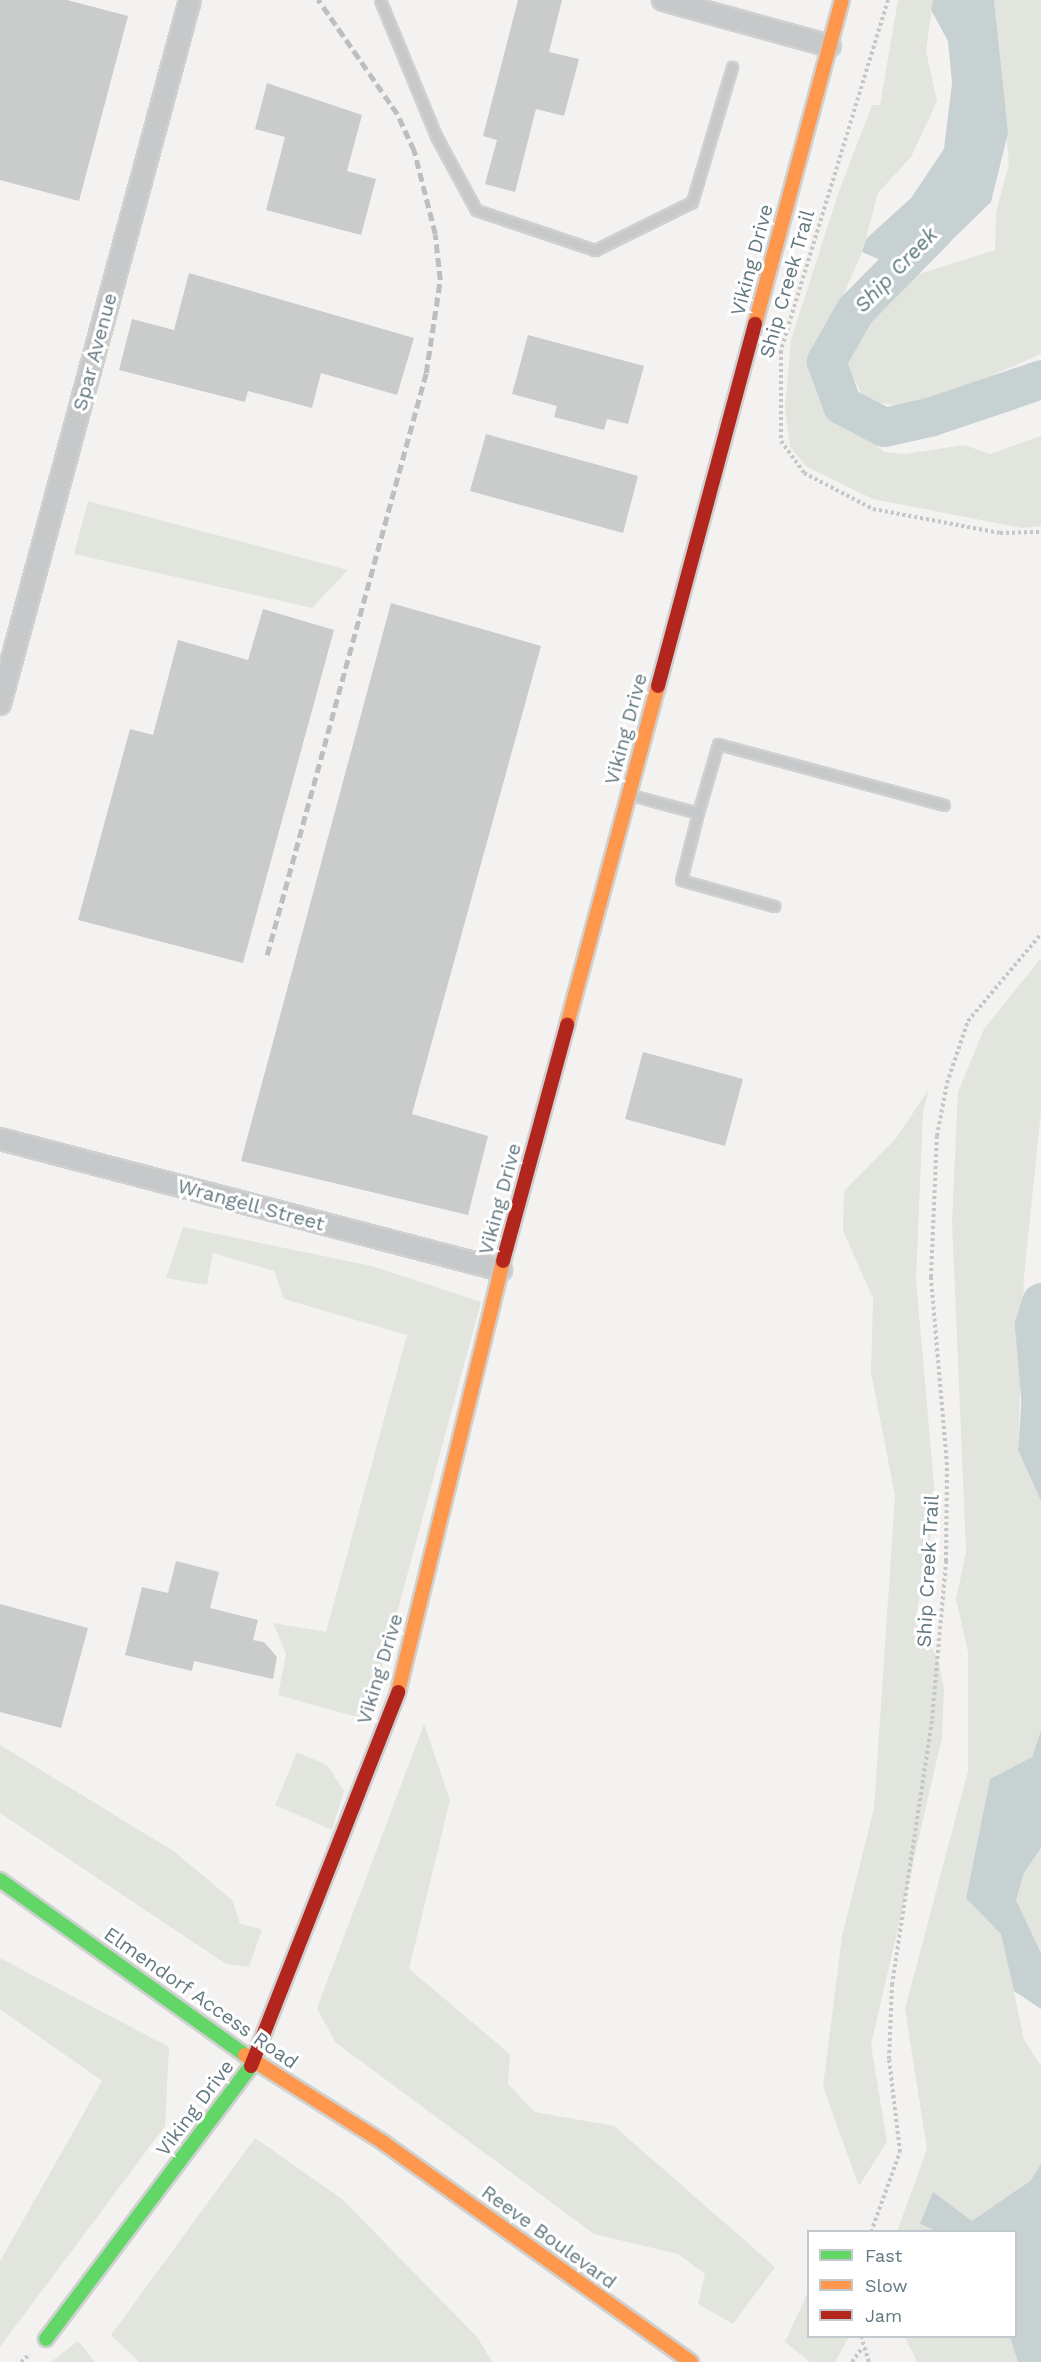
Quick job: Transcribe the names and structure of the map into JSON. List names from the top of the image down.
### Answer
{
  "streets": {
    "street": [
      "Viking Drive",
      "Spar Avenue",
      "Wrangell Street",
      "Elmendorf Access Road",
      "Reeve Boulevard"
    ],
    "path": ["Ship Creek Trail"]
  },
  "crossings": [
    ["Viking Drive", "Wrangell Street"],
    ["Viking Drive", "Elmendorf Access Road"],
    ["Elmendorf Access Road", "Reeve Boulevard"]
  ],
  "water": ["Ship Creek"],
  "legend": ["Fast", "Slow", "Jam"]
}
